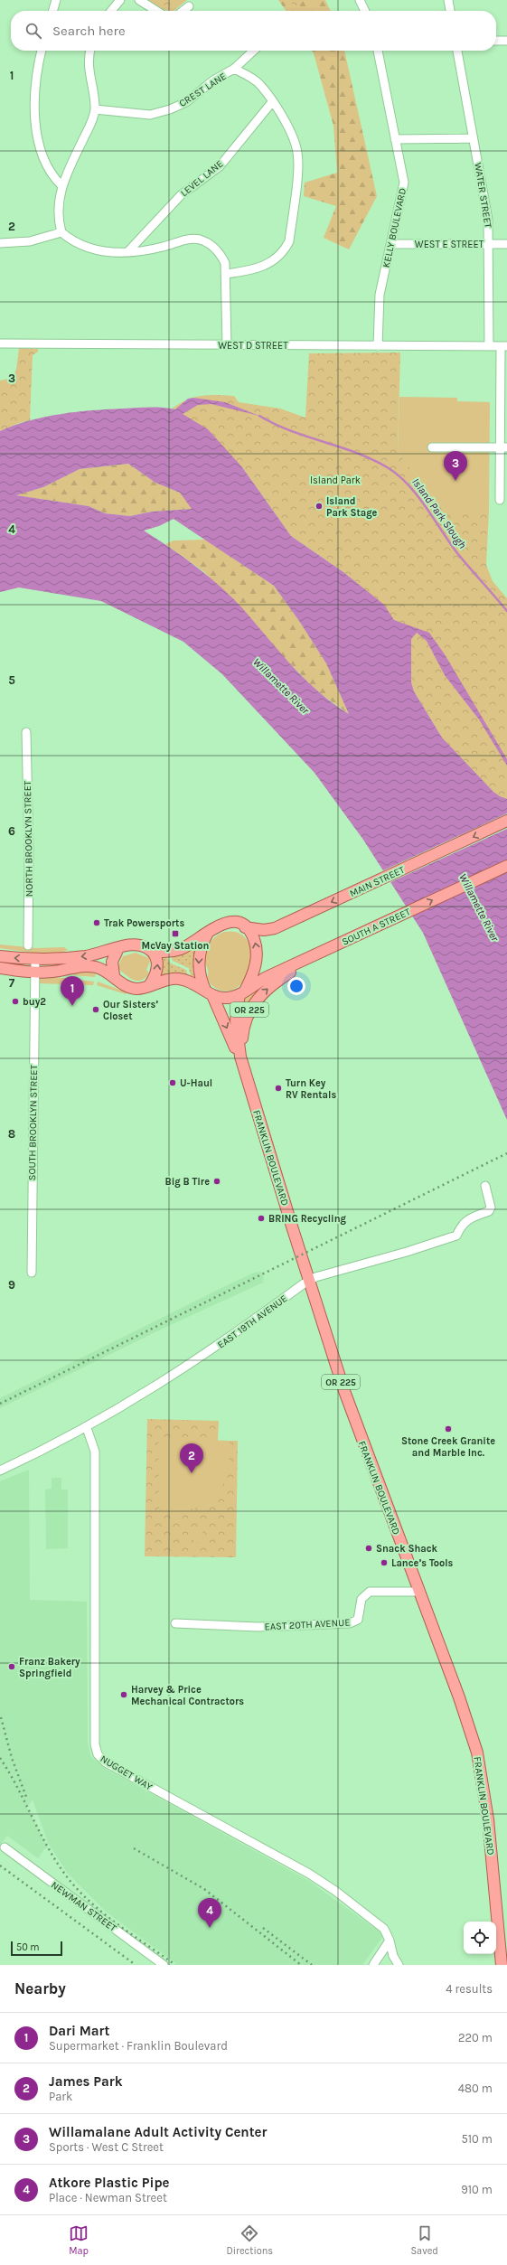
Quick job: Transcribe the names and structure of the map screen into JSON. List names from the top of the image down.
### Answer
{
  "streets": {
    "main road": [
      "MAIN STREET",
      "SOUTH A STREET",
      "OR 225",
      "FRANKLIN BOULEVARD"
    ],
    "street": [
      "CREST LANE",
      "LEVEL LANE",
      "WATER STREET",
      "KELLY BOULEVARD",
      "WEST E STREET",
      "WEST D STREET",
      "NORTH BROOKLYN STREET",
      "SOUTH BROOKLYN STREET",
      "EAST 19TH AVENUE",
      "EAST 20TH AVENUE",
      "NUGGET WAY",
      "NEWMAN STREET"
    ]
  },
  "crossings": [
    ["WATER STREET", "WEST E STREET"],
    ["WATER STREET", "WEST D STREET"],
    ["KELLY BOULEVARD", "WEST E STREET"],
    ["KELLY BOULEVARD", "WEST D STREET"],
    ["MAIN STREET", "SOUTH A STREET"],
    ["MAIN STREET", "FRANKLIN BOULEVARD"],
    ["SOUTH A STREET", "OR 225"],
    ["SOUTH A STREET", "FRANKLIN BOULEVARD"],
    ["OR 225", "FRANKLIN BOULEVARD"],
    ["FRANKLIN BOULEVARD", "EAST 19TH AVENUE"],
    ["FRANKLIN BOULEVARD", "EAST 20TH AVENUE"],
    ["EAST 19TH AVENUE", "NUGGET WAY"]
  ],
  "one_way": ["MAIN STREET", "SOUTH A STREET"],
  "water": ["Island Park Slough", "Willamette River"],
  "parks": ["Island Park"],
  "places": {
    "other": [
      "Island Park Stage",
      "Trak Powersports",
      "buy2",
      "Our Sisters’ Closet",
      "U-Haul",
      "Turn Key RV Rentals",
      "Big B Tire",
      "BRING Recycling",
      "Stone Creek Granite and Marble Inc.",
      "Snack Shack",
      "Lance’s Tools",
      "Franz Bakery Springfield",
      "Harvey & Price Mechanical Contractors"
    ],
    "transit": ["McVay Station"]
  },
  "scale_bar": "50 m",
  "page": {
    "search": "Search here",
    "pins": [
      "3",
      "1",
      "2",
      "4"
    ],
    "scale": "50 m",
    "heading": ["Nearby", "4 results"],
    "list": [
      {
        "mark": "1",
        "name": "Dari Mart",
        "note": "Supermarket · Franklin Boulevard",
        "value": "220 m"
      },
      {
        "mark": "2",
        "name": "James Park",
        "note": "Park",
        "value": "480 m"
      },
      {
        "mark": "3",
        "name": "Willamalane Adult Activity Center",
        "note": "Sports · West C Street",
        "value": "510 m"
      },
      {
        "mark": "4",
        "name": "Atkore Plastic Pipe",
        "note": "Place · Newman Street",
        "value": "910 m"
      }
    ],
    "nav": ["Map", "Directions", "Saved"]
  },
  "grid": {
    "rows": [
      "1",
      "2",
      "3",
      "4",
      "5",
      "6",
      "7",
      "8",
      "9"
    ]
  }
}
